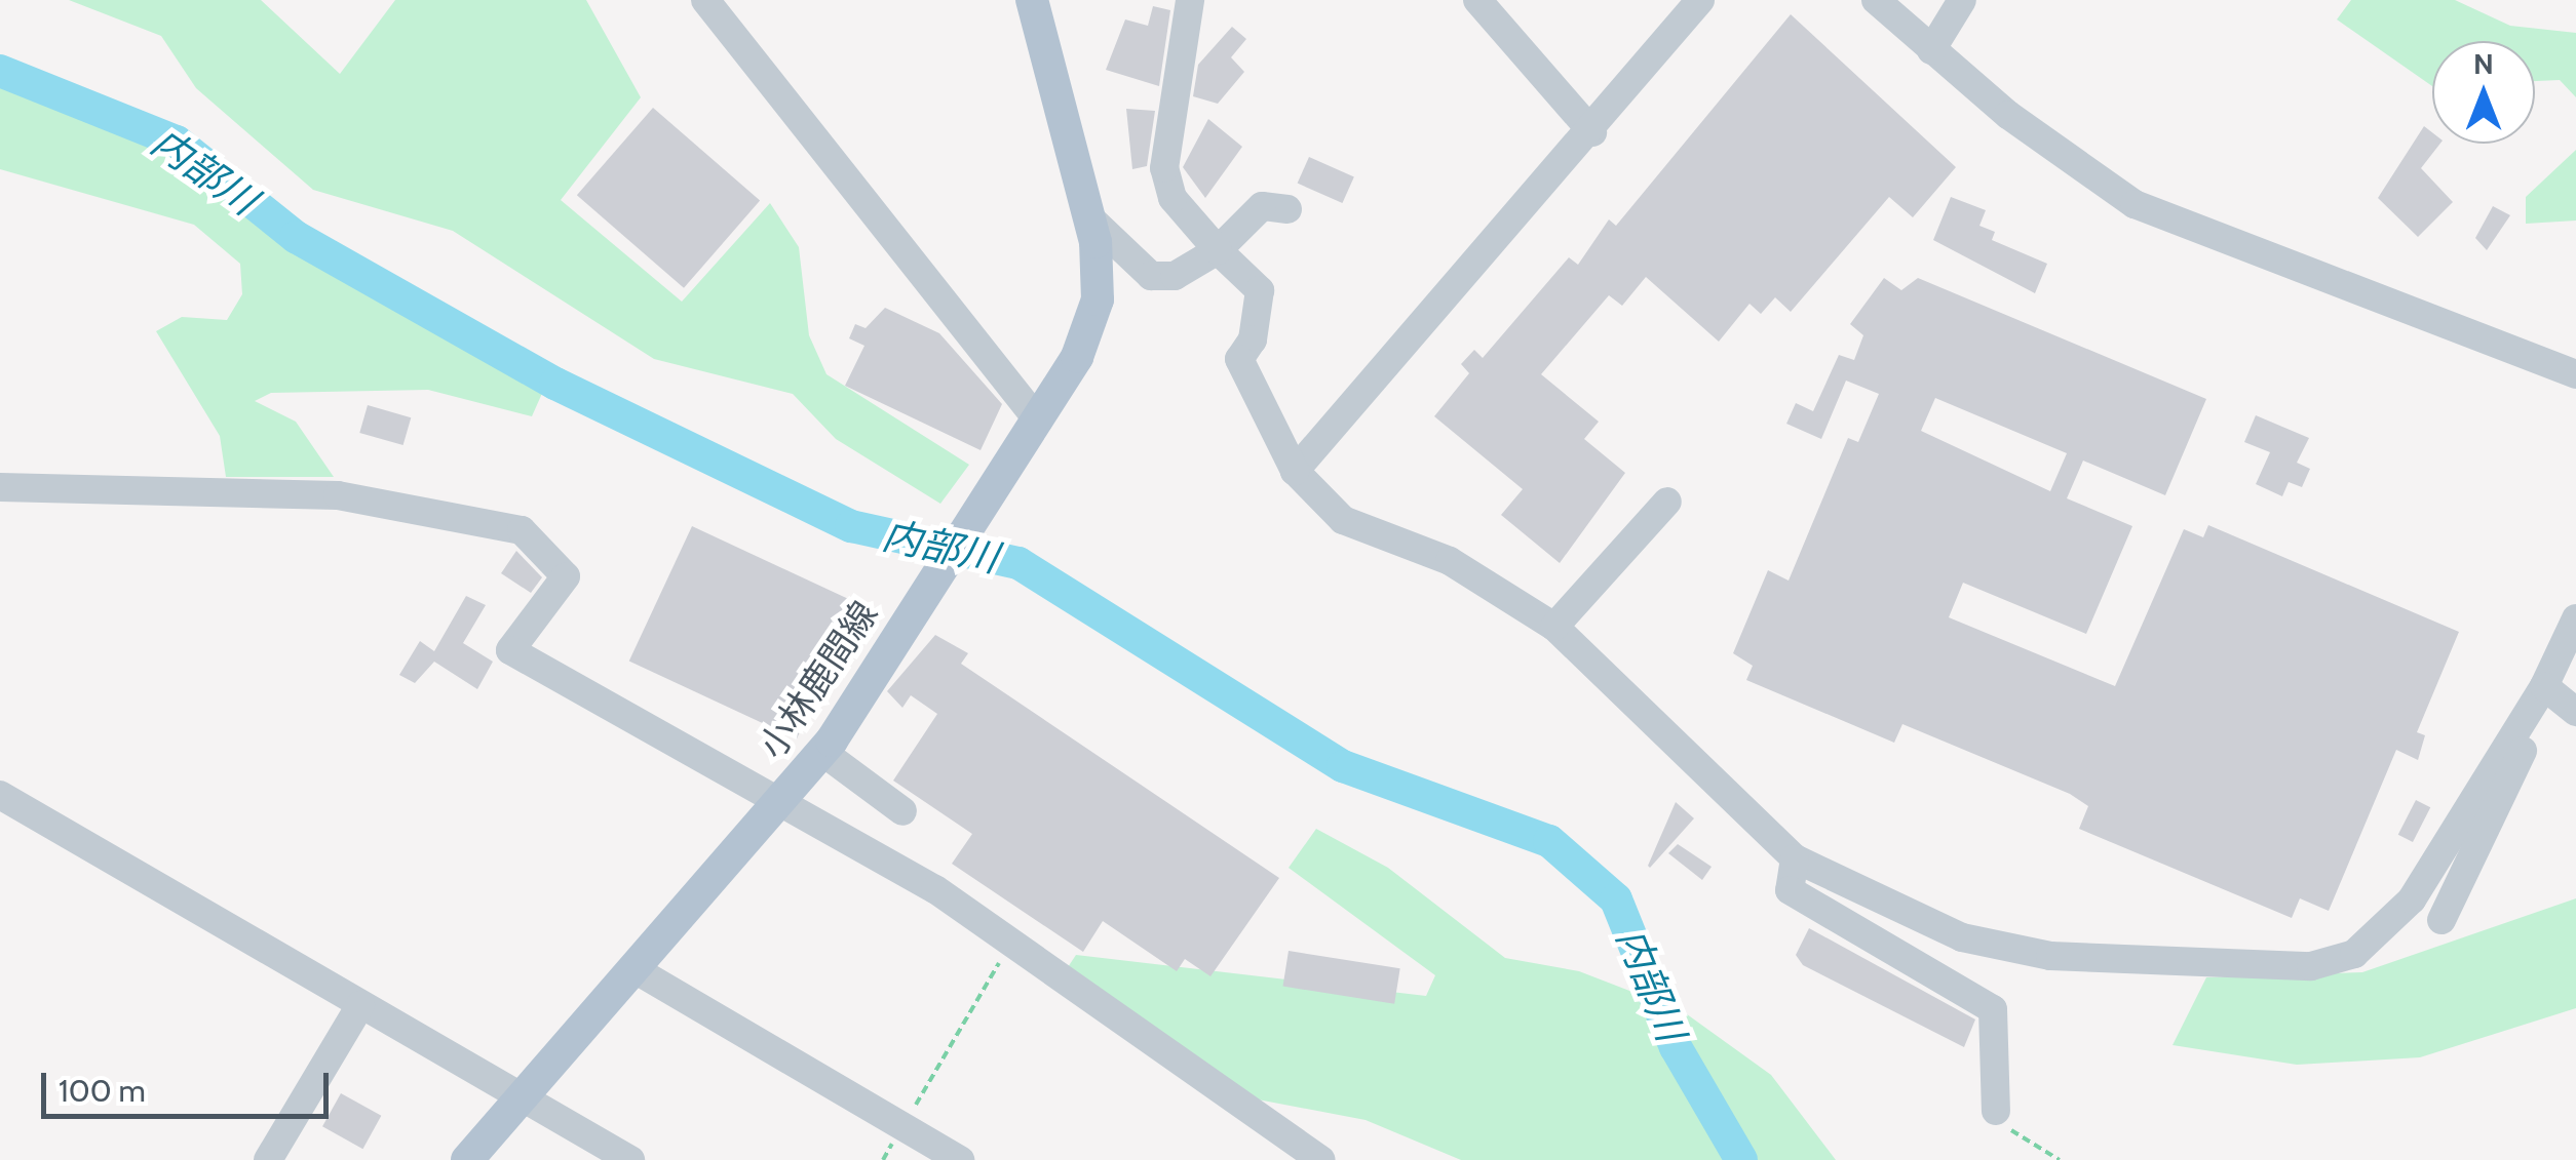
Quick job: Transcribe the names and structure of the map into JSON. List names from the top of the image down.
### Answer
{
  "streets": {
    "main road": ["小林鹿間線"]
  },
  "water": ["内部川"],
  "scale_bar": "100 m",
  "north": "top"
}
